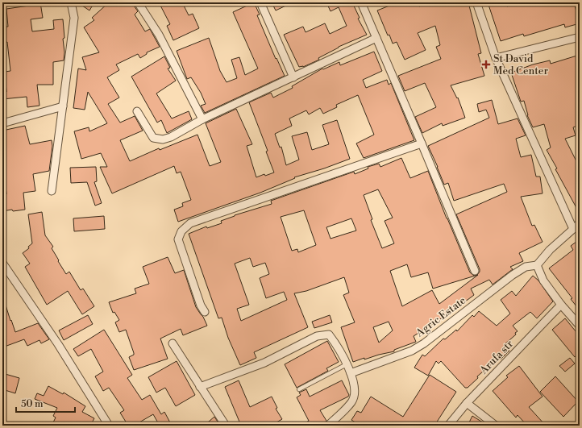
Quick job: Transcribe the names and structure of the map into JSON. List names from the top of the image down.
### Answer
{
  "streets": {
    "street": ["Agric Estate", "Arufa str"]
  },
  "places": {
    "health": ["St David Med Center"]
  },
  "scale_bar": "50 m"
}
